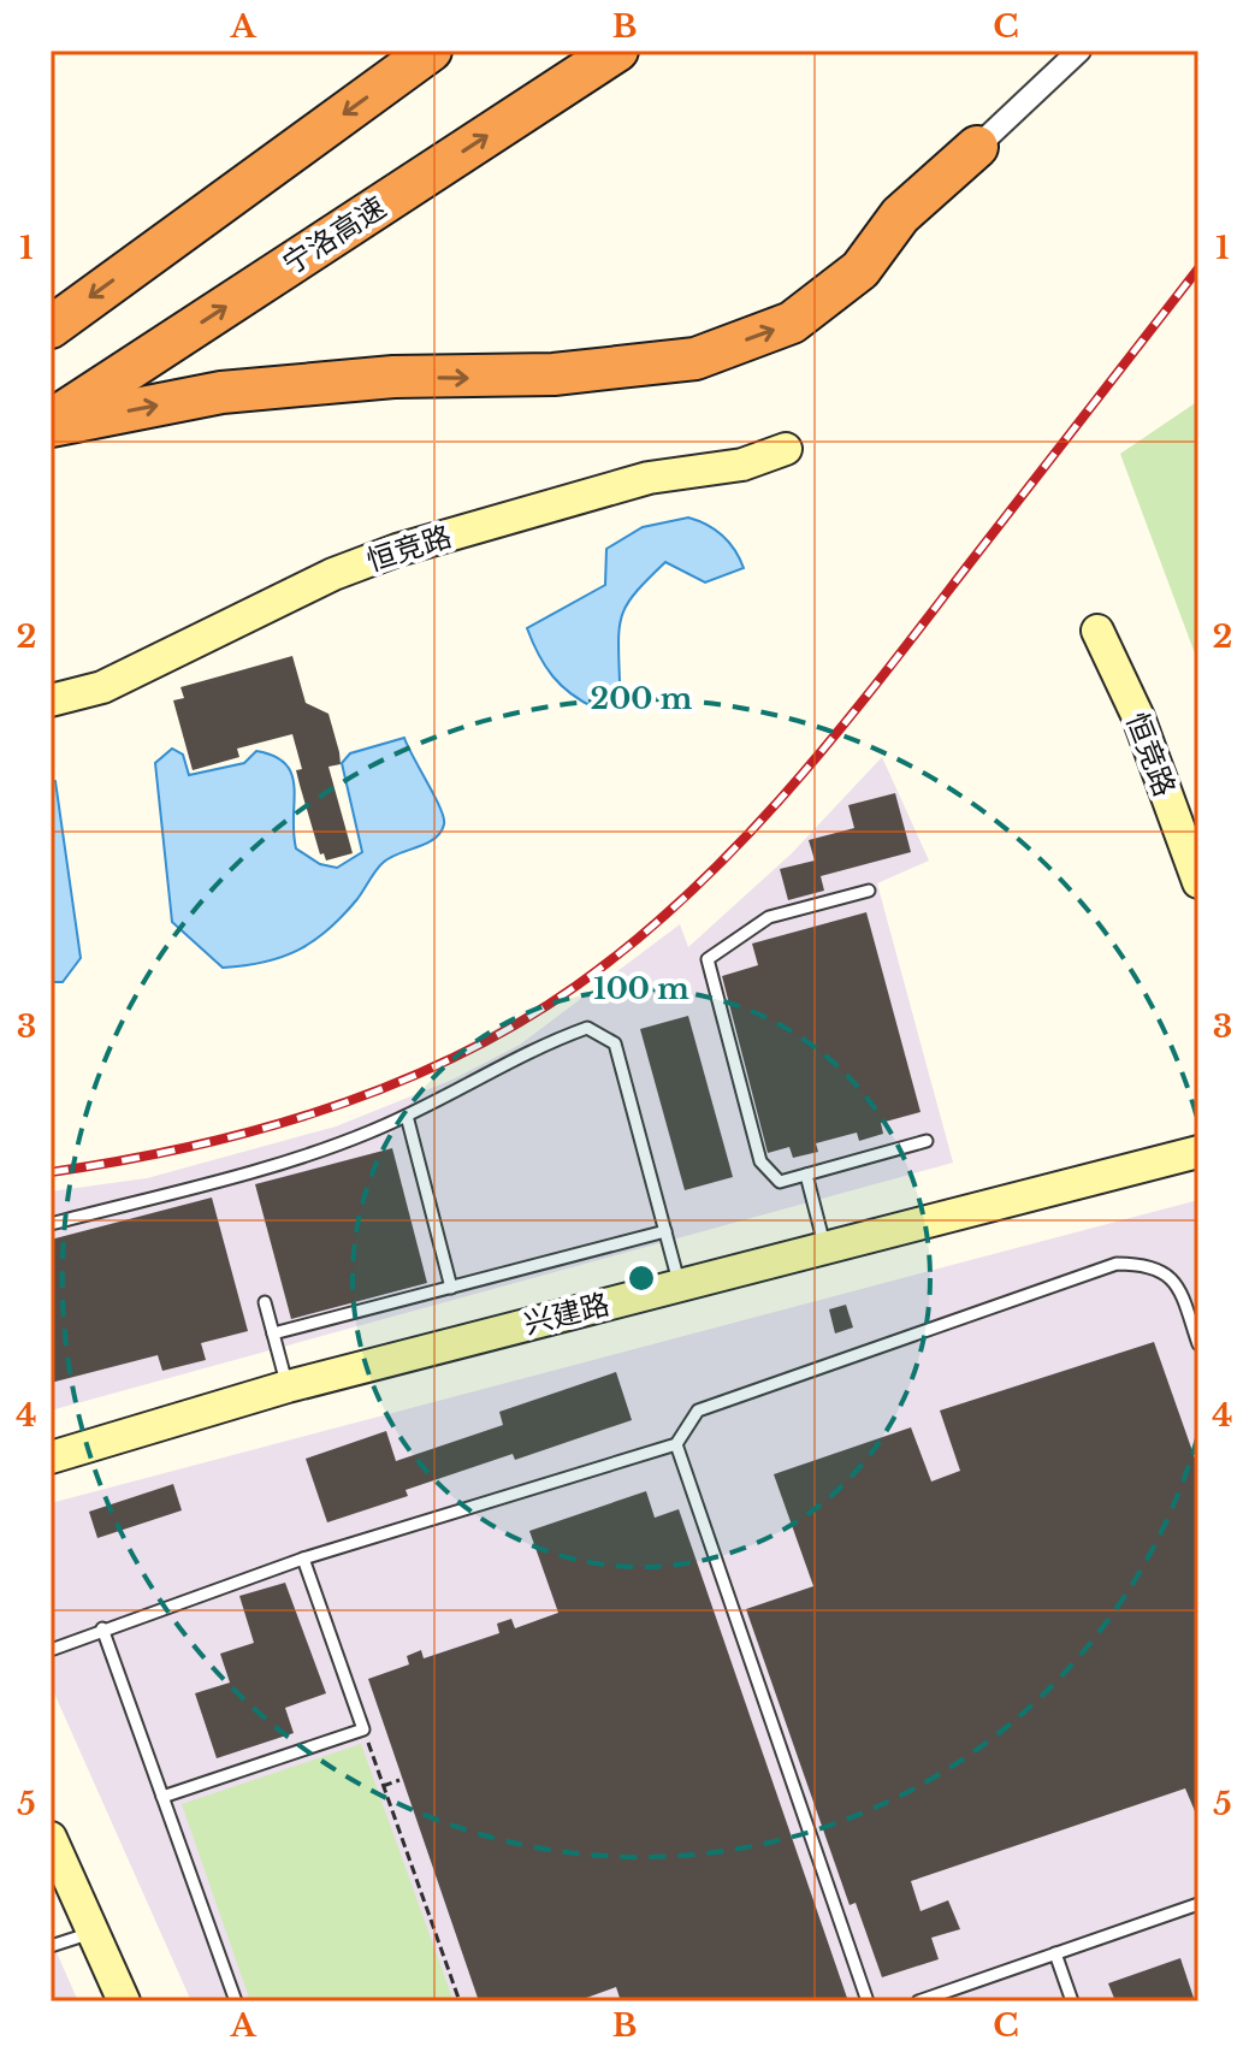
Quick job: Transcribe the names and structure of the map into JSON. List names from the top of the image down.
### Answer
{
  "streets": {
    "highway": ["宁洛高速"],
    "street": ["恒竞路", "兴建路"]
  },
  "grid": {
    "columns": ["A", "B", "C"],
    "rows": [
      "1",
      "2",
      "3",
      "4",
      "5"
    ]
  },
  "rings": ["200 m", "100 m"]
}
